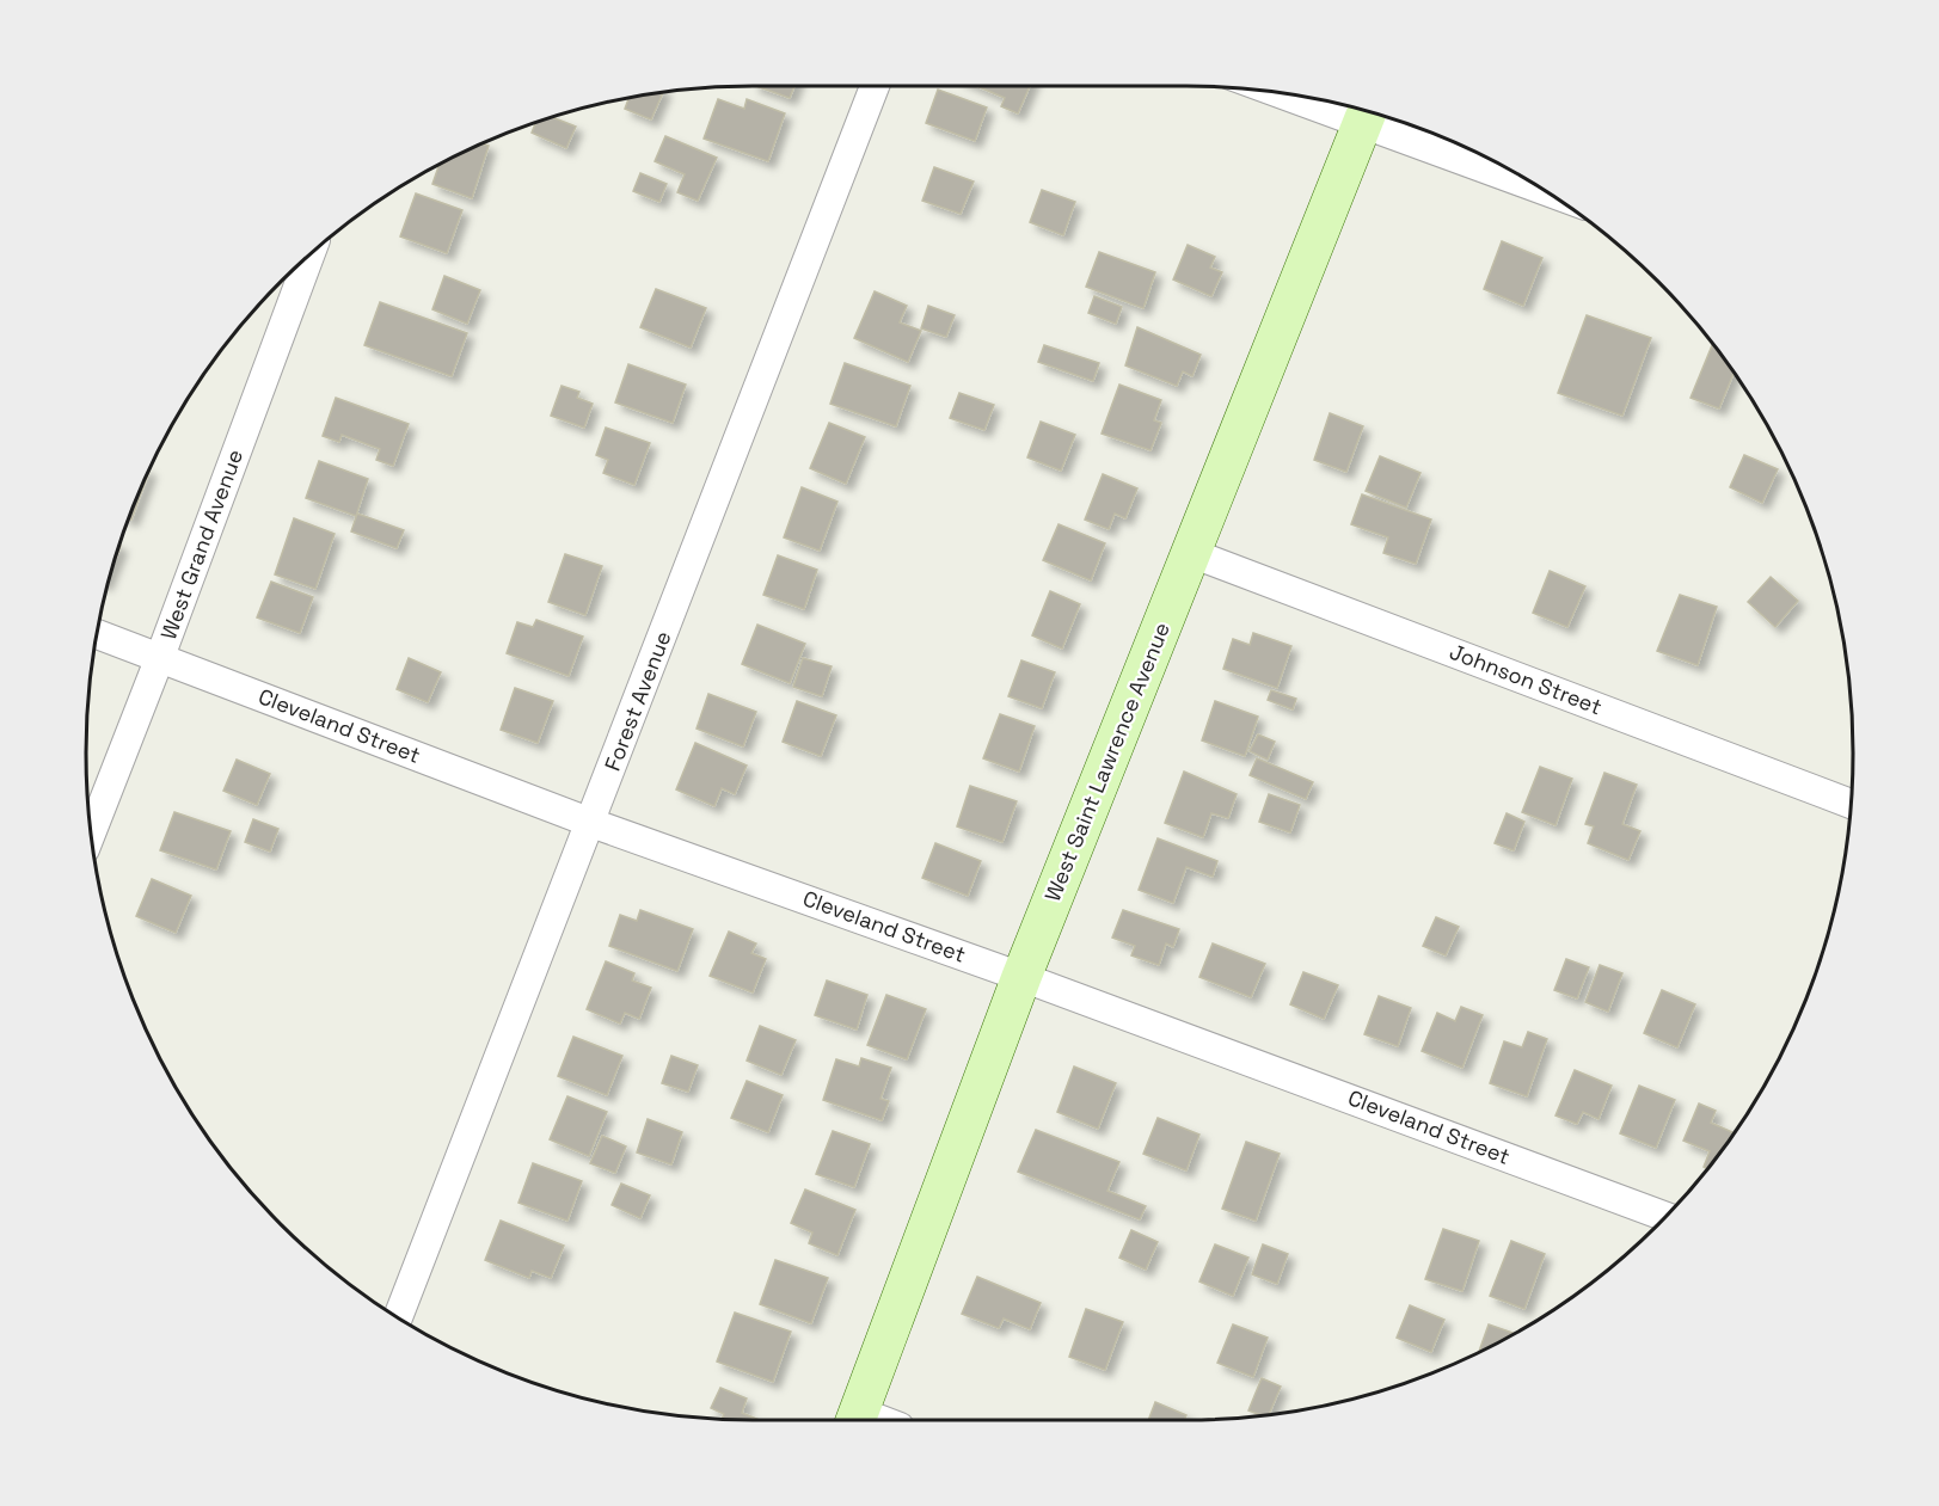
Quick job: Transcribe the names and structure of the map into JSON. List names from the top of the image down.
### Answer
{
  "streets": {
    "street": [
      "West Grand Avenue",
      "Johnson Street",
      "Forest Avenue",
      "Cleveland Street",
      "West Saint Lawrence Avenue"
    ]
  },
  "crossings": [
    ["West Grand Avenue", "Cleveland Street"],
    ["Johnson Street", "West Saint Lawrence Avenue"],
    ["Forest Avenue", "Cleveland Street"],
    ["Cleveland Street", "West Saint Lawrence Avenue"]
  ]
}
